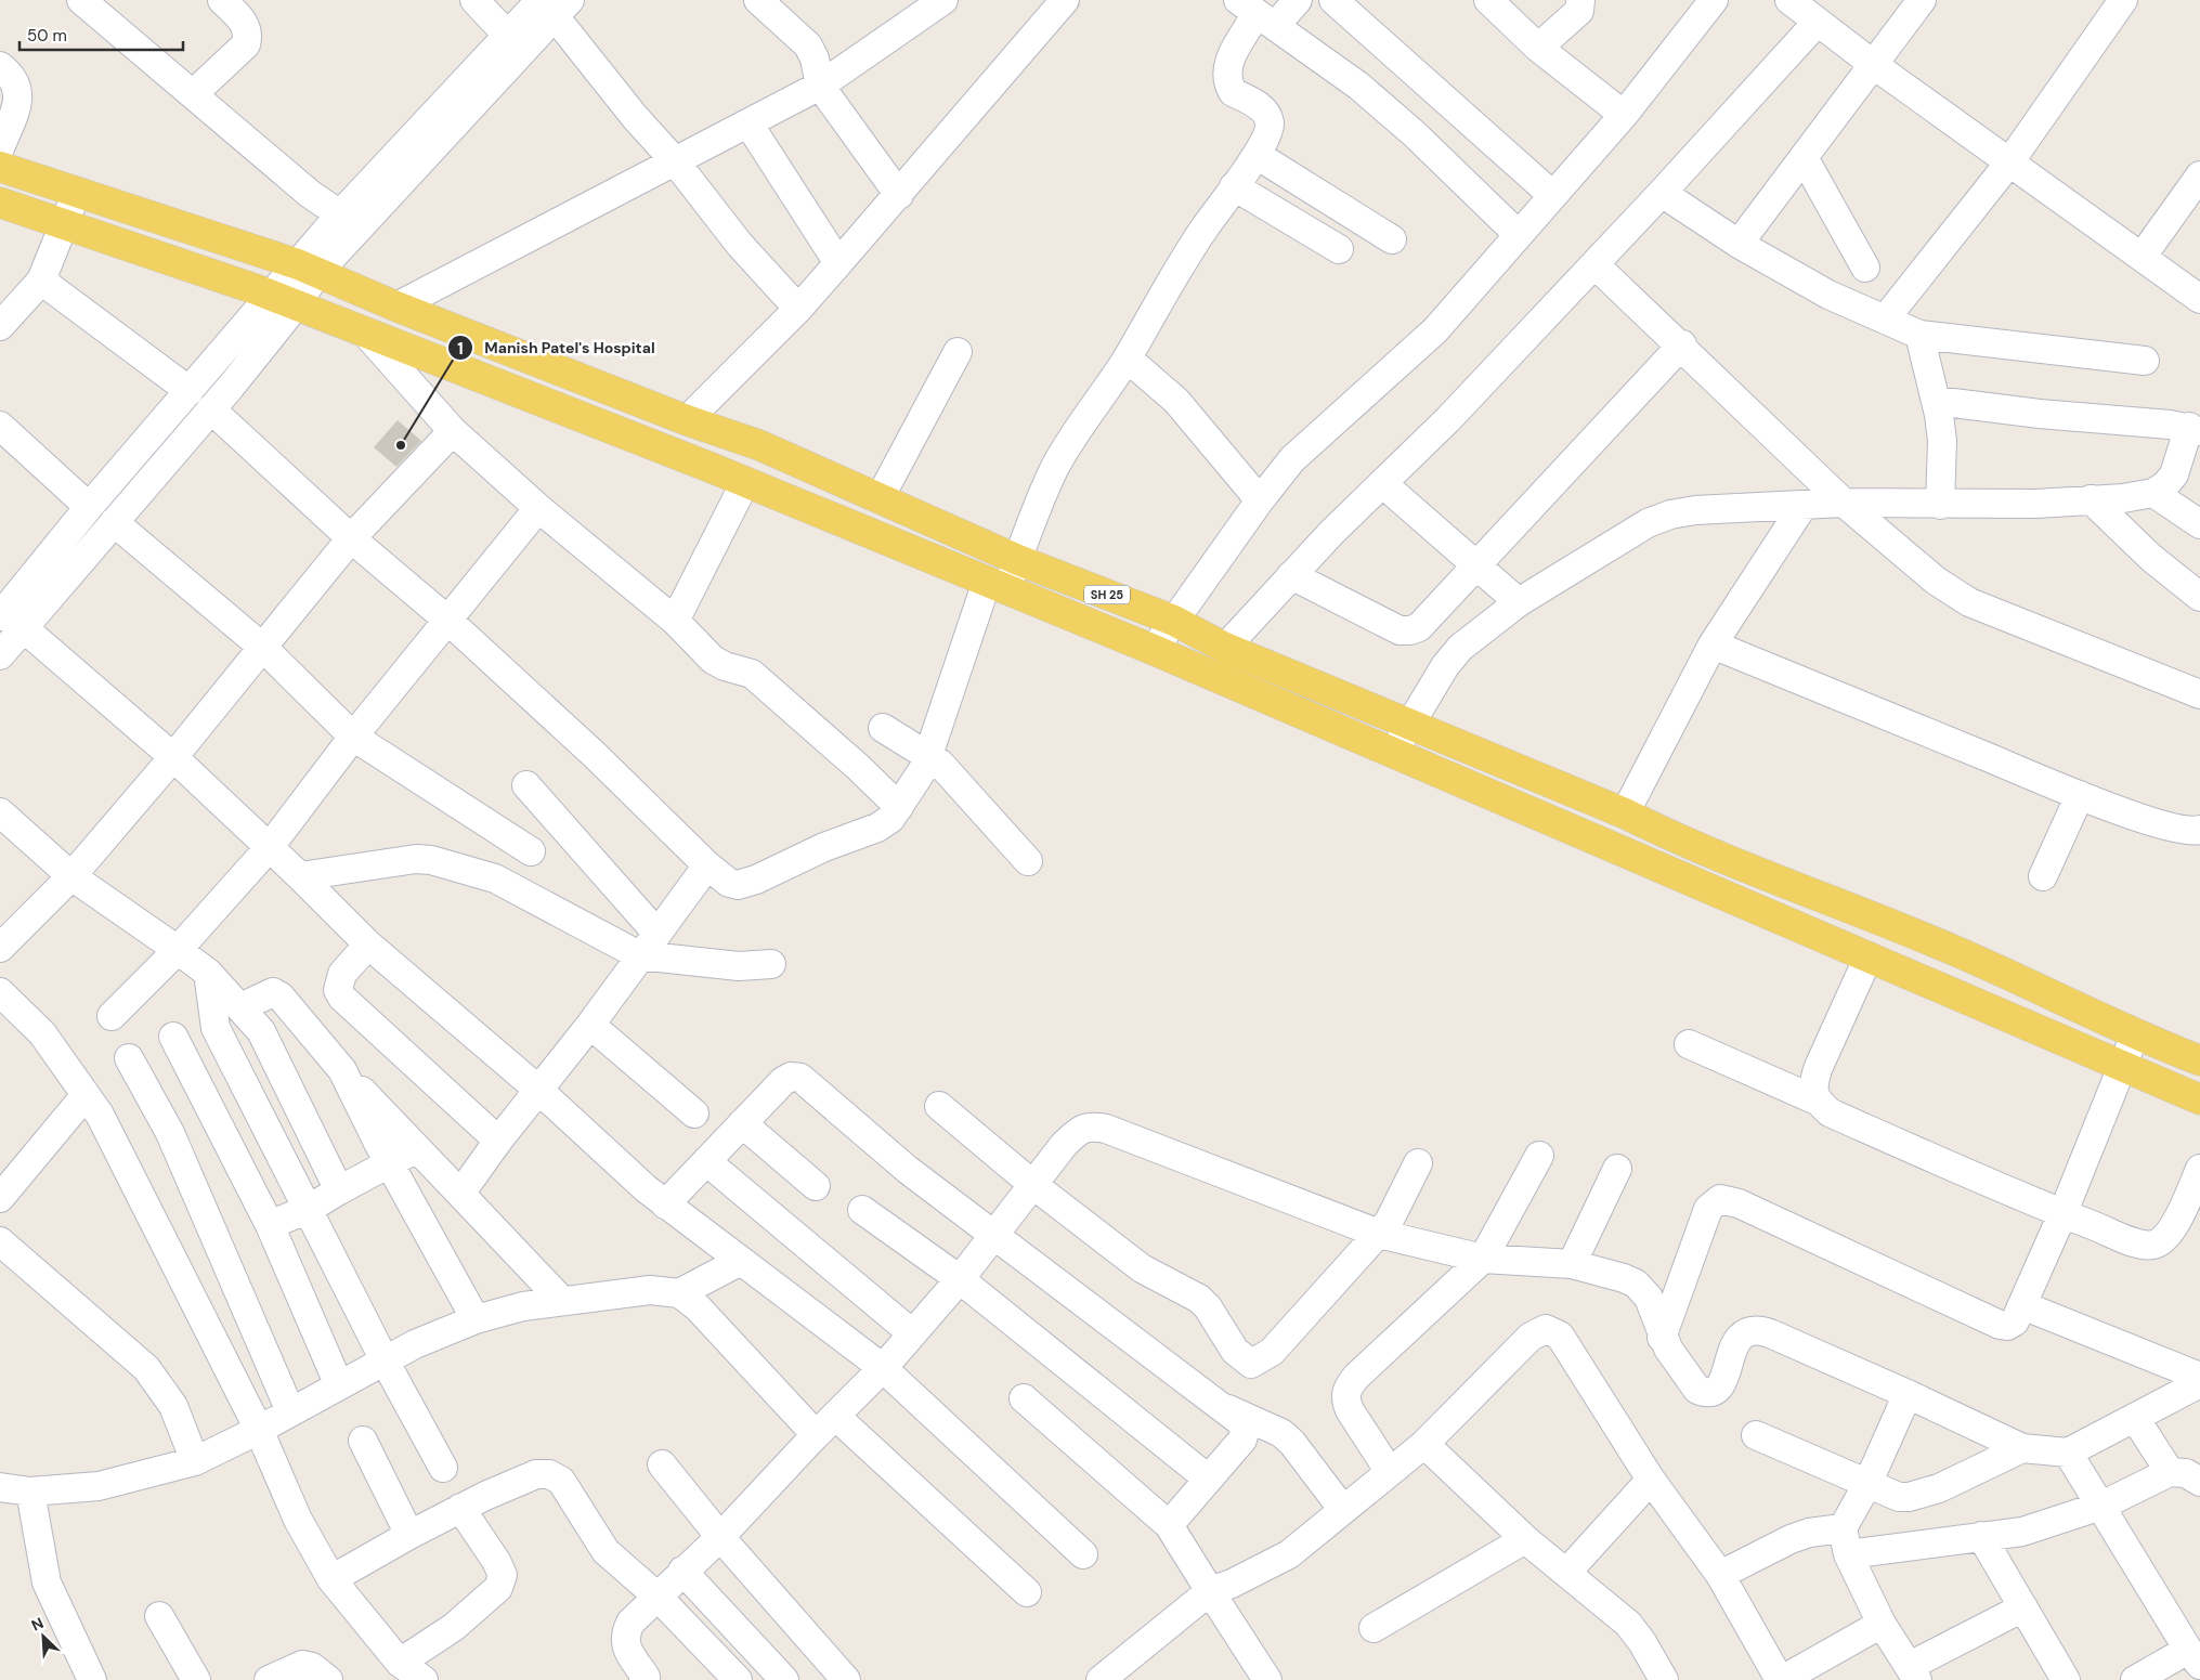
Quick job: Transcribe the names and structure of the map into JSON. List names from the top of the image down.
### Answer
{
  "streets": {
    "main road": ["SH 25"]
  },
  "places": ["Manish Patel's Hospital"],
  "scale_bar": "50 m",
  "north": "top left"
}
